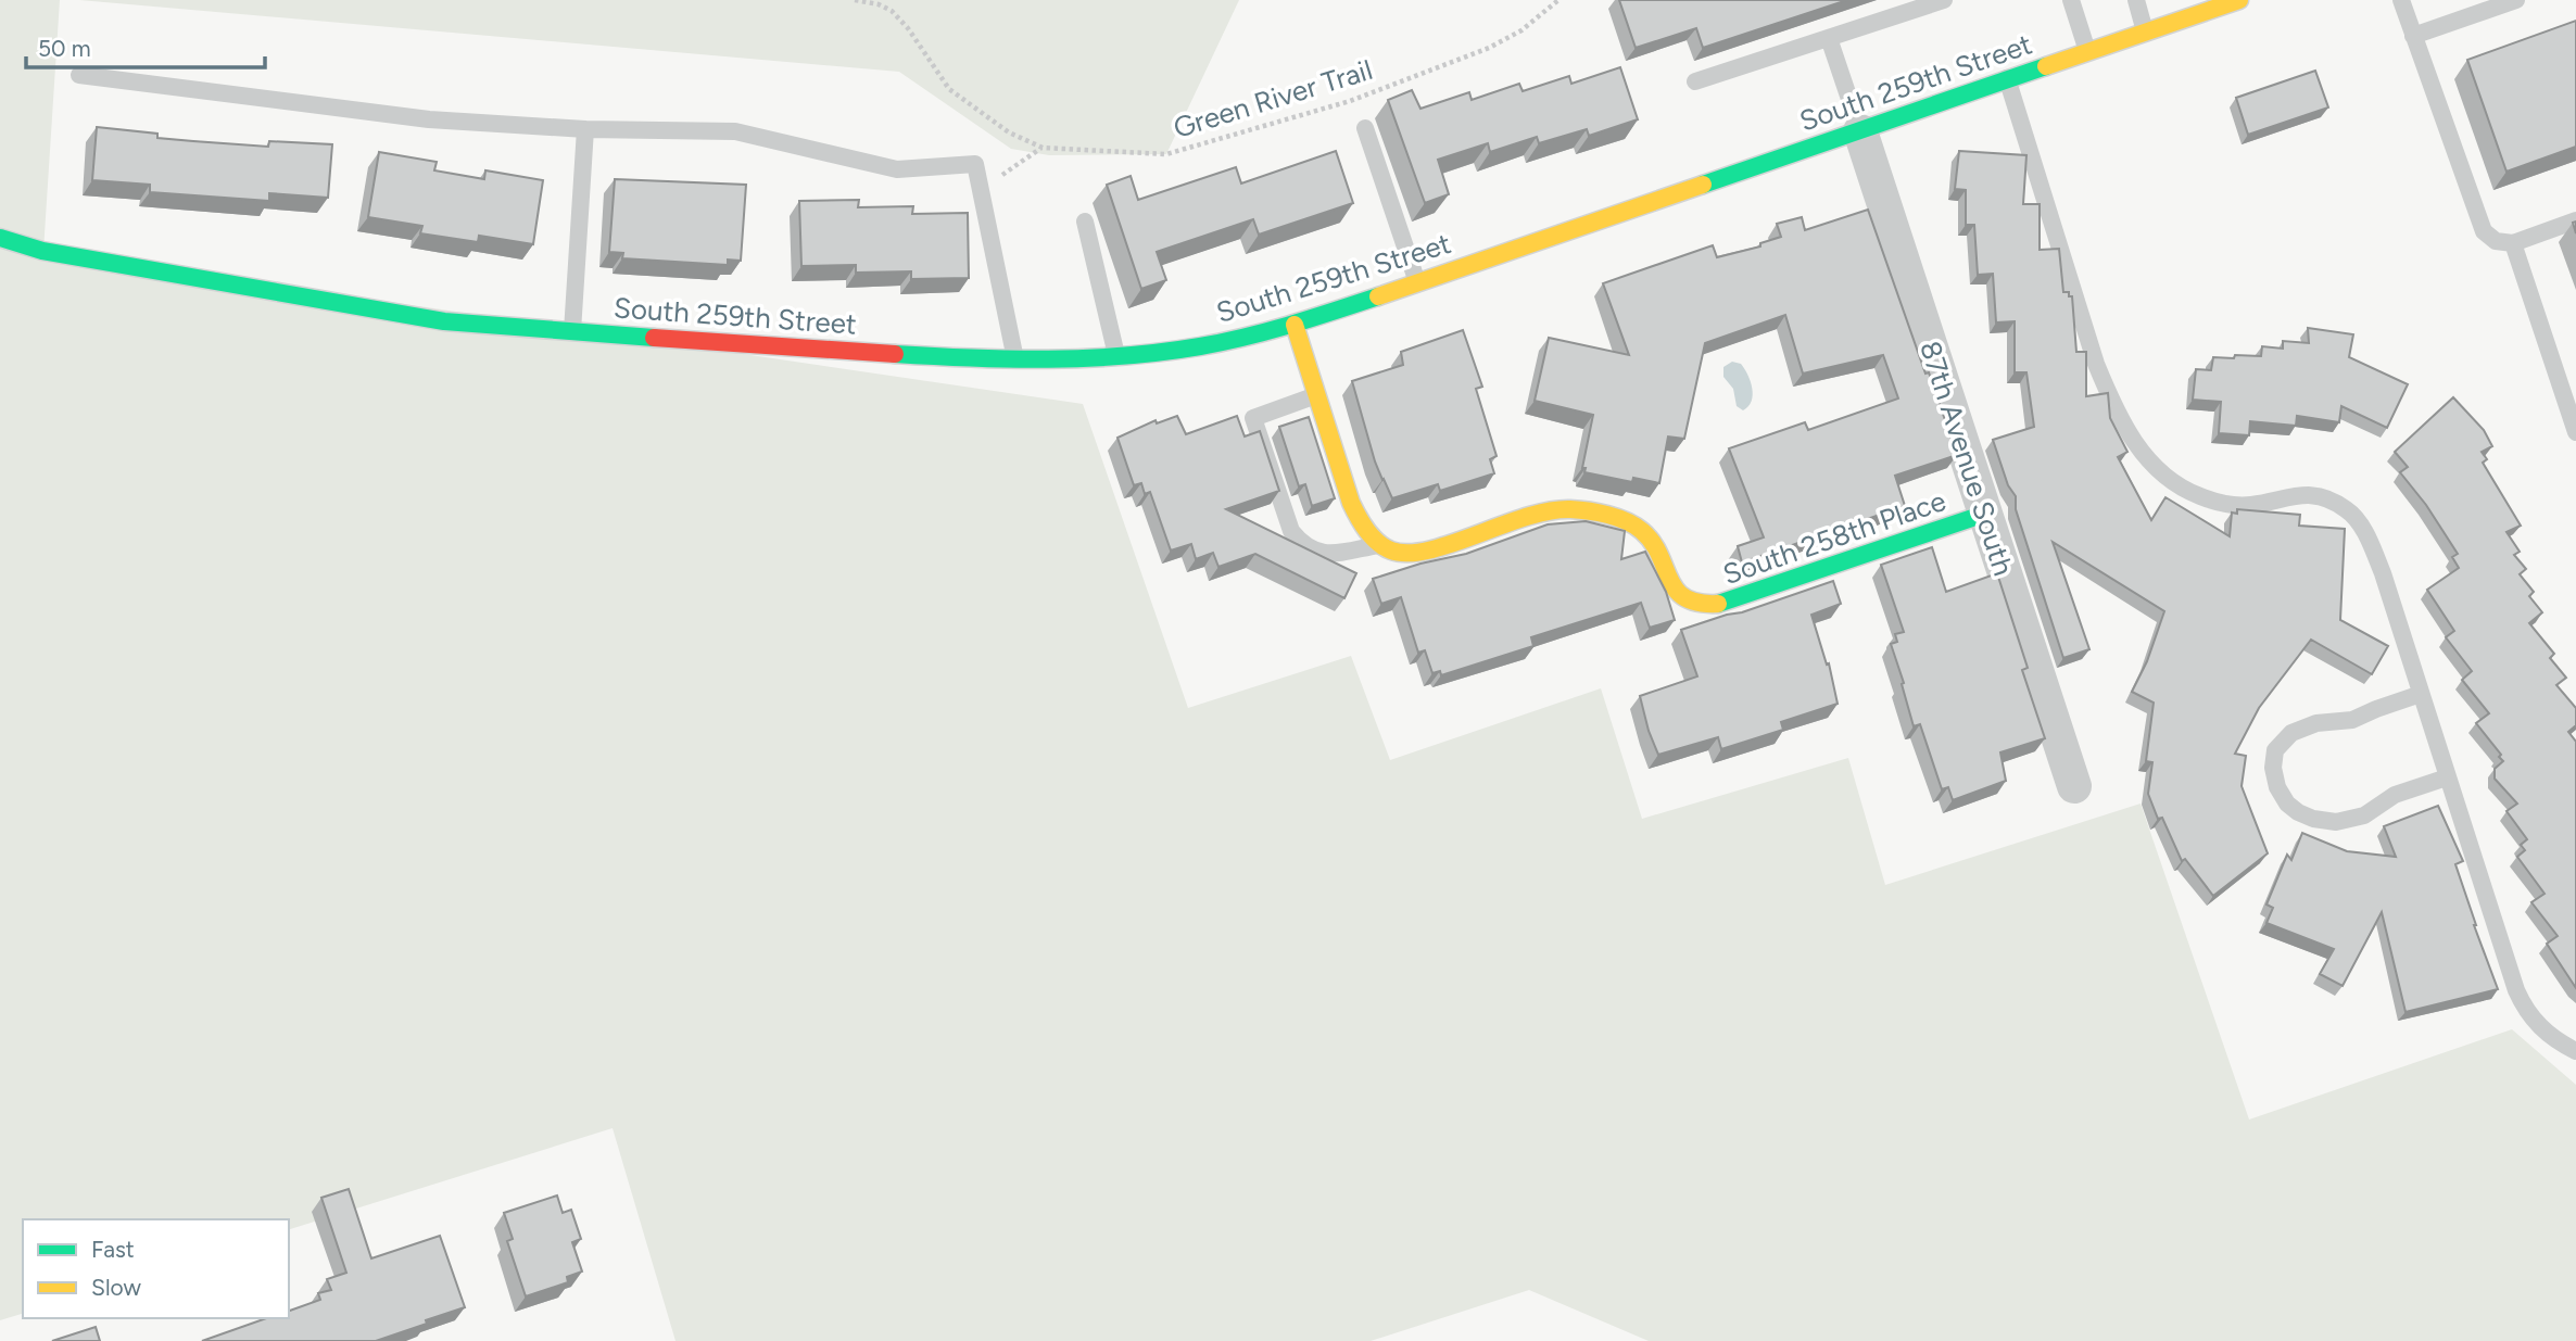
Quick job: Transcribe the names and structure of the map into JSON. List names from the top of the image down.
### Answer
{
  "streets": {
    "street": ["South 259th Street", "87th Avenue South", "South 258th Place"],
    "path": ["Green River Trail"]
  },
  "crossings": [
    ["South 259th Street", "87th Avenue South"],
    ["87th Avenue South", "South 258th Place"]
  ],
  "legend": ["Fast", "Slow"],
  "scale_bar": "50 m"
}
